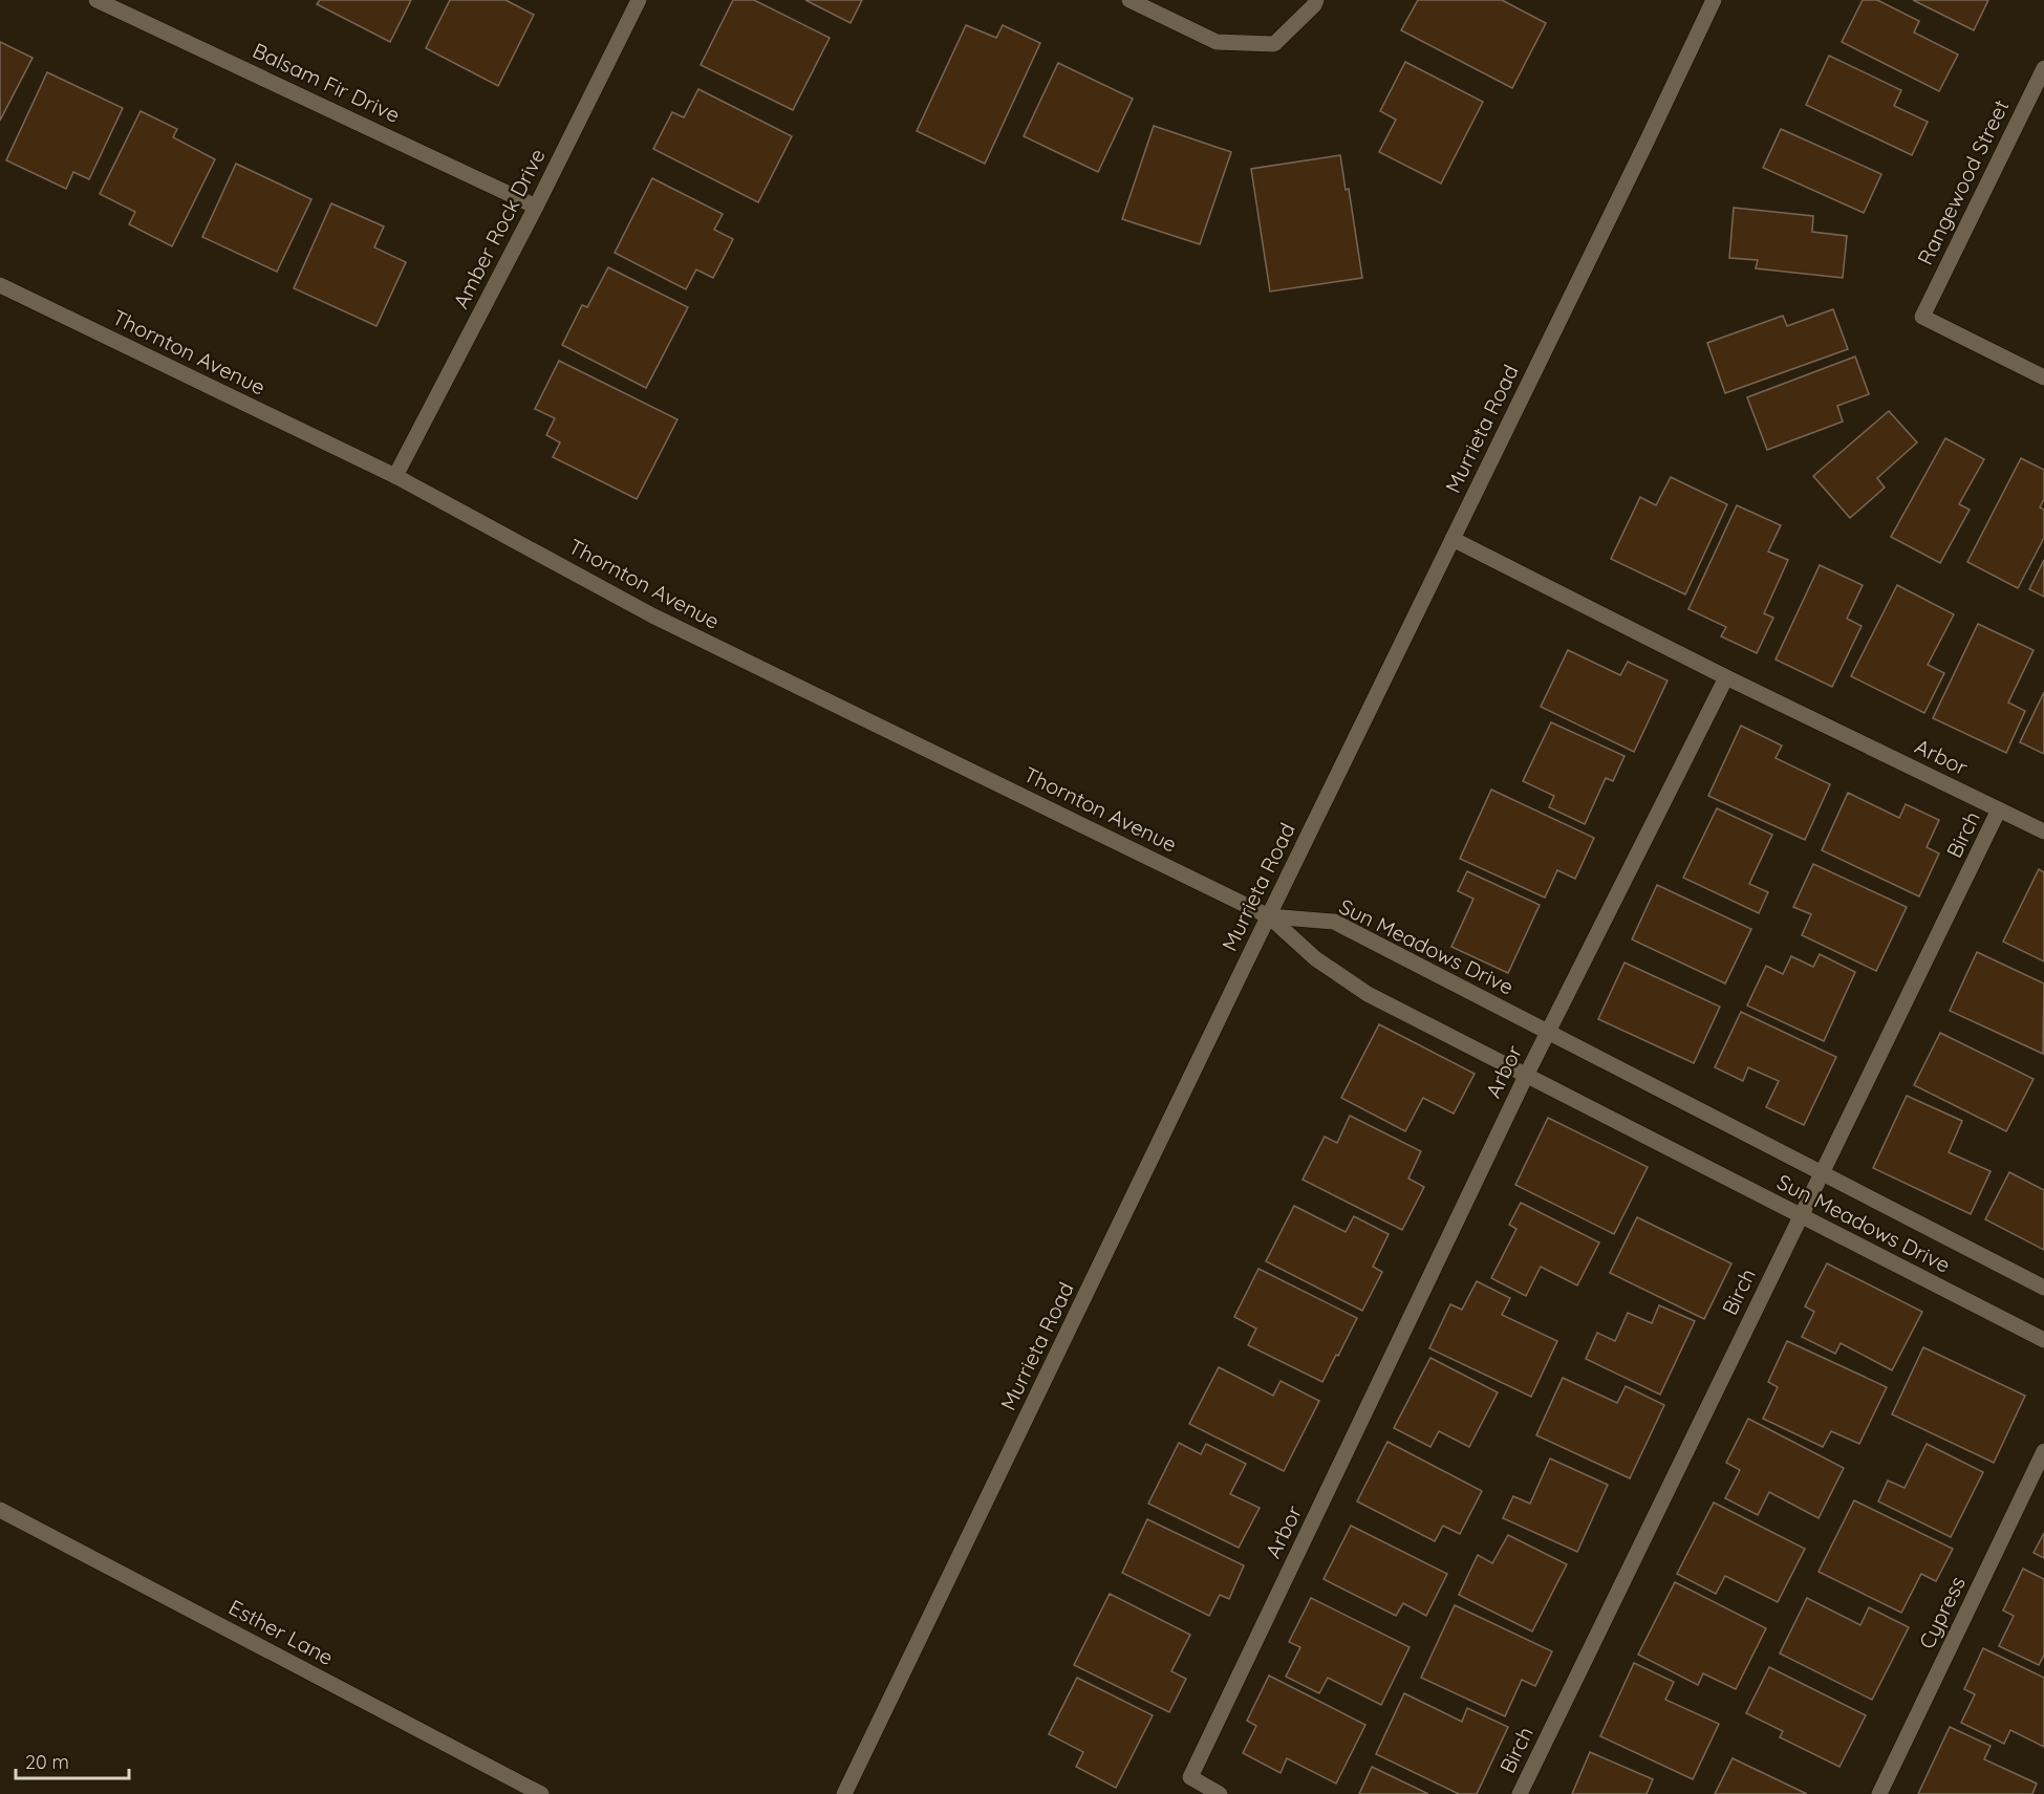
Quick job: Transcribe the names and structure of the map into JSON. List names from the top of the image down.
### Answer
{
  "streets": {
    "street": [
      "Balsam Fir Drive",
      "Rangewood Street",
      "Amber Rock Drive",
      "Thornton Avenue",
      "Murrieta Road",
      "Arbor",
      "Birch",
      "Sun Meadows Drive",
      "Cypress",
      "Esther Lane"
    ]
  },
  "crossings": [
    ["Balsam Fir Drive", "Amber Rock Drive"],
    ["Amber Rock Drive", "Thornton Avenue"],
    ["Thornton Avenue", "Murrieta Road"],
    ["Thornton Avenue", "Sun Meadows Drive"],
    ["Murrieta Road", "Sun Meadows Drive"],
    ["Arbor", "Birch"],
    ["Arbor", "Sun Meadows Drive"],
    ["Birch", "Sun Meadows Drive"]
  ],
  "scale_bar": "20 m"
}
